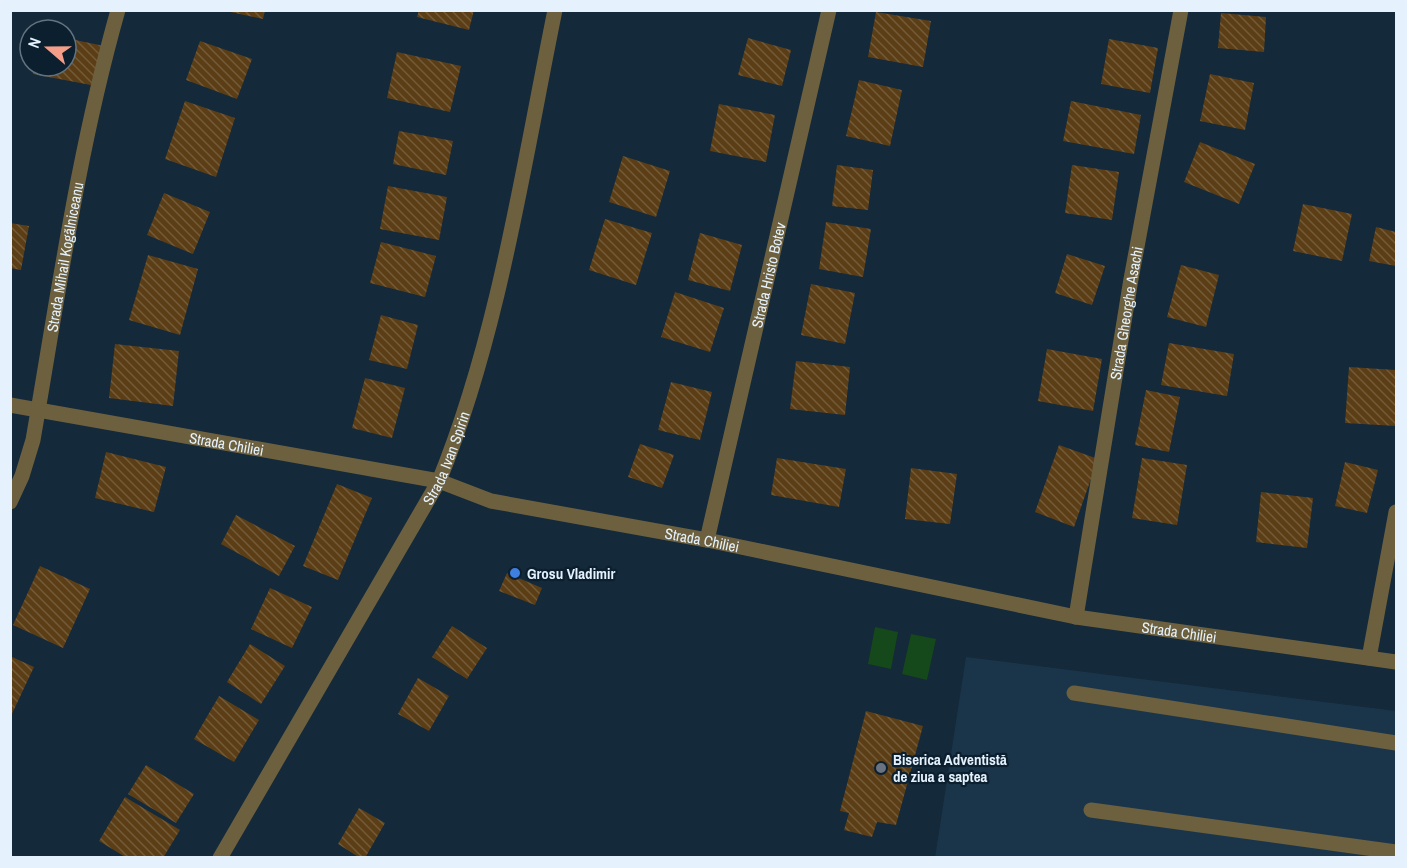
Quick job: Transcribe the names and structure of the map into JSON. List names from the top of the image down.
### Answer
{
  "streets": {
    "street": [
      "Strada Mihail Kogălniceanu",
      "Strada Hristo Botev",
      "Strada Gheorghe Asachi",
      "Strada Chiliei",
      "Strada Ivan Spirin"
    ]
  },
  "crossings": [
    ["Strada Mihail Kogălniceanu", "Strada Chiliei"],
    ["Strada Hristo Botev", "Strada Chiliei"],
    ["Strada Gheorghe Asachi", "Strada Chiliei"],
    ["Strada Chiliei", "Strada Ivan Spirin"]
  ],
  "places": ["Grosu Vladimir", "Biserica Adventistă de ziua a saptea"],
  "north": "left"
}
